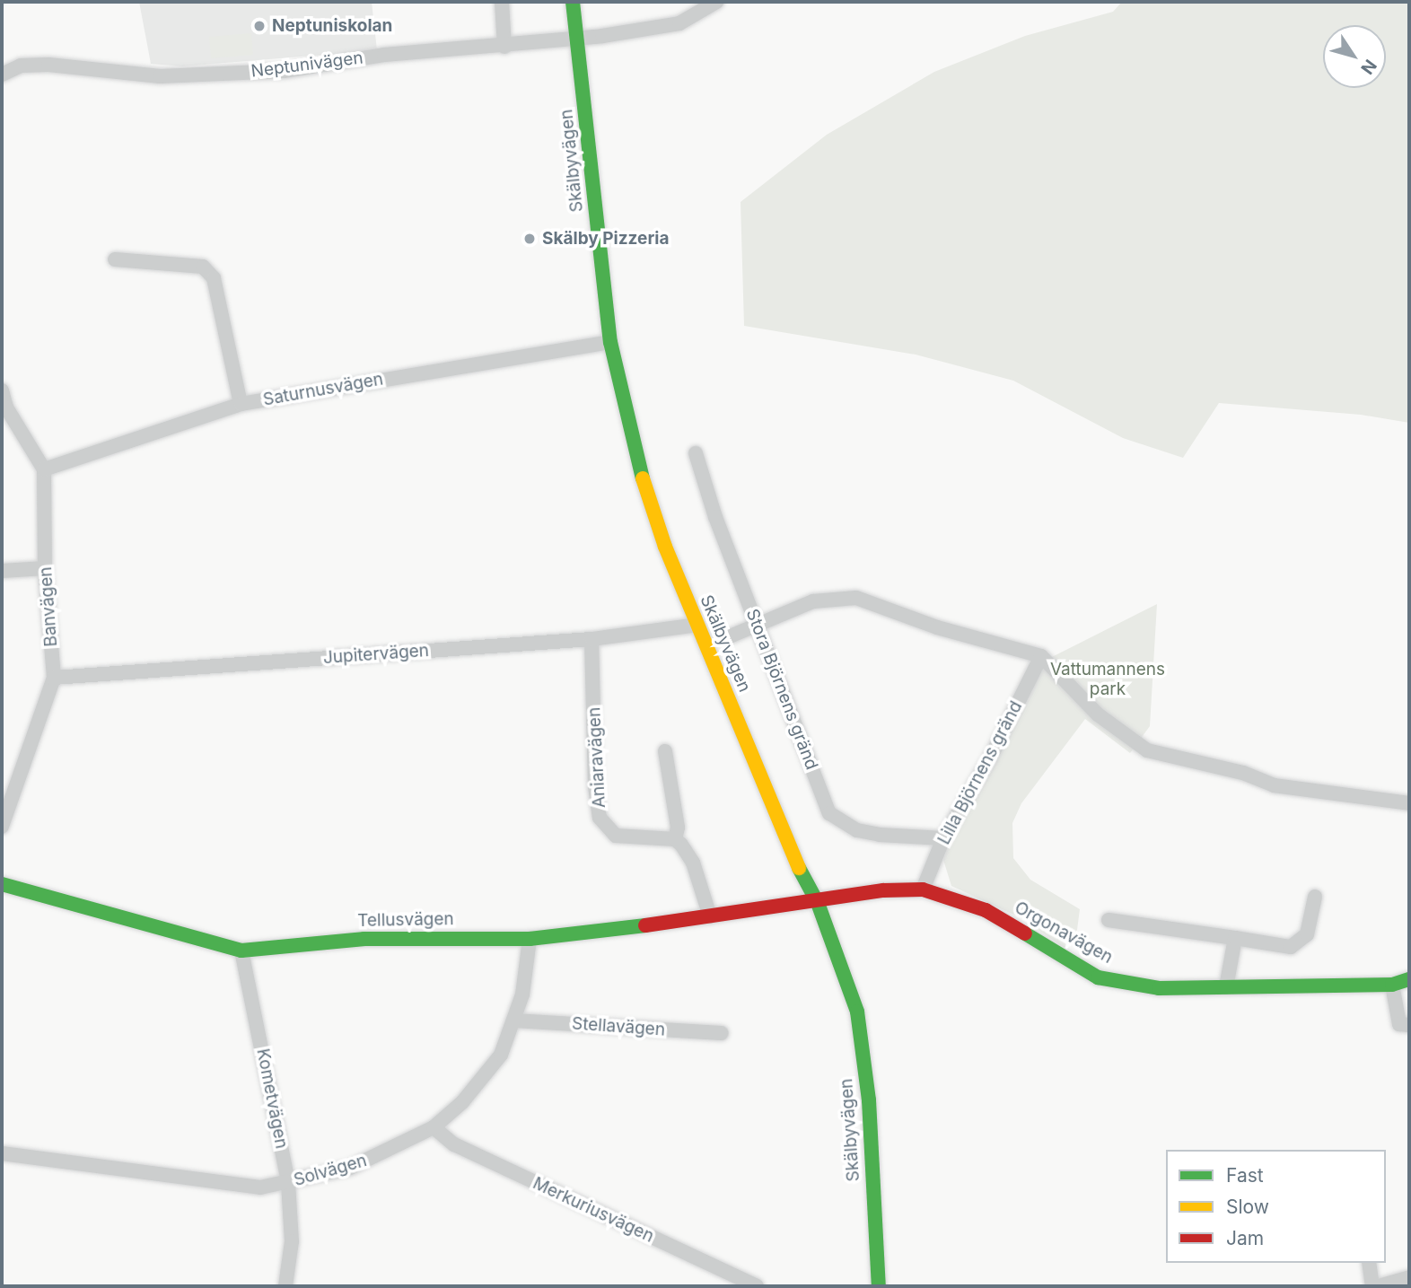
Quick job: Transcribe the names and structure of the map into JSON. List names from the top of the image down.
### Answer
{
  "streets": {
    "street": [
      "Neptunivägen",
      "Skälbyvägen",
      "Saturnusvägen",
      "Banvägen",
      "Jupitervägen",
      "Stora Björnens gränd",
      "Aniaravägen",
      "Lilla Björnens gränd",
      "Tellusvägen",
      "Orgonavägen",
      "Stellavägen",
      "Kometvägen",
      "Solvägen",
      "Merkuriusvägen"
    ]
  },
  "crossings": [
    ["Neptunivägen", "Skälbyvägen"],
    ["Skälbyvägen", "Saturnusvägen"],
    ["Skälbyvägen", "Jupitervägen"],
    ["Skälbyvägen", "Tellusvägen"],
    ["Skälbyvägen", "Orgonavägen"],
    ["Saturnusvägen", "Banvägen"],
    ["Banvägen", "Jupitervägen"],
    ["Jupitervägen", "Aniaravägen"],
    ["Stora Björnens gränd", "Lilla Björnens gränd"],
    ["Lilla Björnens gränd", "Orgonavägen"],
    ["Tellusvägen", "Orgonavägen"],
    ["Tellusvägen", "Kometvägen"],
    ["Tellusvägen", "Solvägen"],
    ["Stellavägen", "Solvägen"],
    ["Kometvägen", "Solvägen"],
    ["Solvägen", "Merkuriusvägen"]
  ],
  "parks": ["Vattumannens park"],
  "places": ["Neptuniskolan", "Skälby Pizzeria"],
  "legend": ["Fast", "Slow", "Jam"],
  "north": "bottom right"
}
